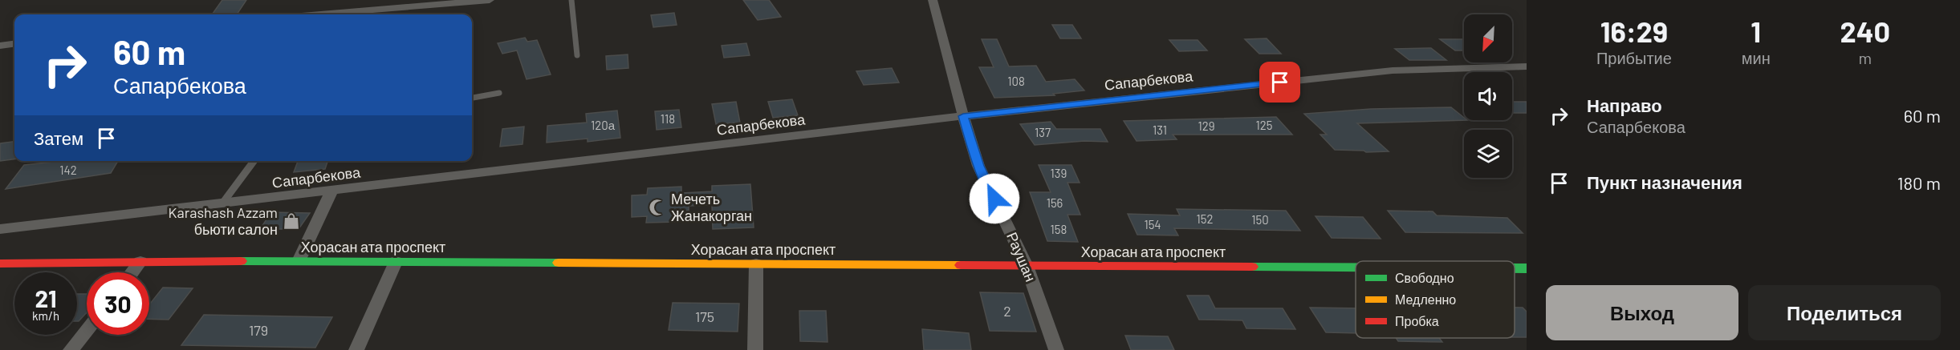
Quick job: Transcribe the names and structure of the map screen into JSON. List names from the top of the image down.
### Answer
{
  "streets": {
    "main road": ["Хорасан ата проспект"],
    "street": ["Сапарбекова", "Раушан"]
  },
  "crossings": [
    ["Сапарбекова", "Раушан"],
    ["Хорасан ата проспект", "Раушан"]
  ],
  "places": {
    "mosque": ["Мечеть Жанакорган"],
    "shop": ["Karashash Azzam бьюти салон"]
  },
  "house_numbers": [
    "108",
    "118",
    "120а",
    "125",
    "129",
    "131",
    "137",
    "142",
    "139",
    "156",
    "152",
    "150",
    "154",
    "158",
    "2",
    "175",
    "179"
  ],
  "legend": ["Свободно", "Медленно", "Пробка"],
  "north": "bottom left",
  "page": {
    "eta": [
      "16:29",
      "Прибытие",
      "1",
      "мин",
      "240",
      "m"
    ],
    "turn": ["60 m", "Сапарбекова"],
    "list": [
      {
        "name": "Направо",
        "note": "Сапарбекова",
        "value": "60 m"
      },
      {
        "name": "Пункт назначения",
        "value": "180 m"
      }
    ],
    "then": "Затем",
    "speed": "21 km/h",
    "limit": "30",
    "buttons": ["Выход", "Поделиться"]
  }
}
